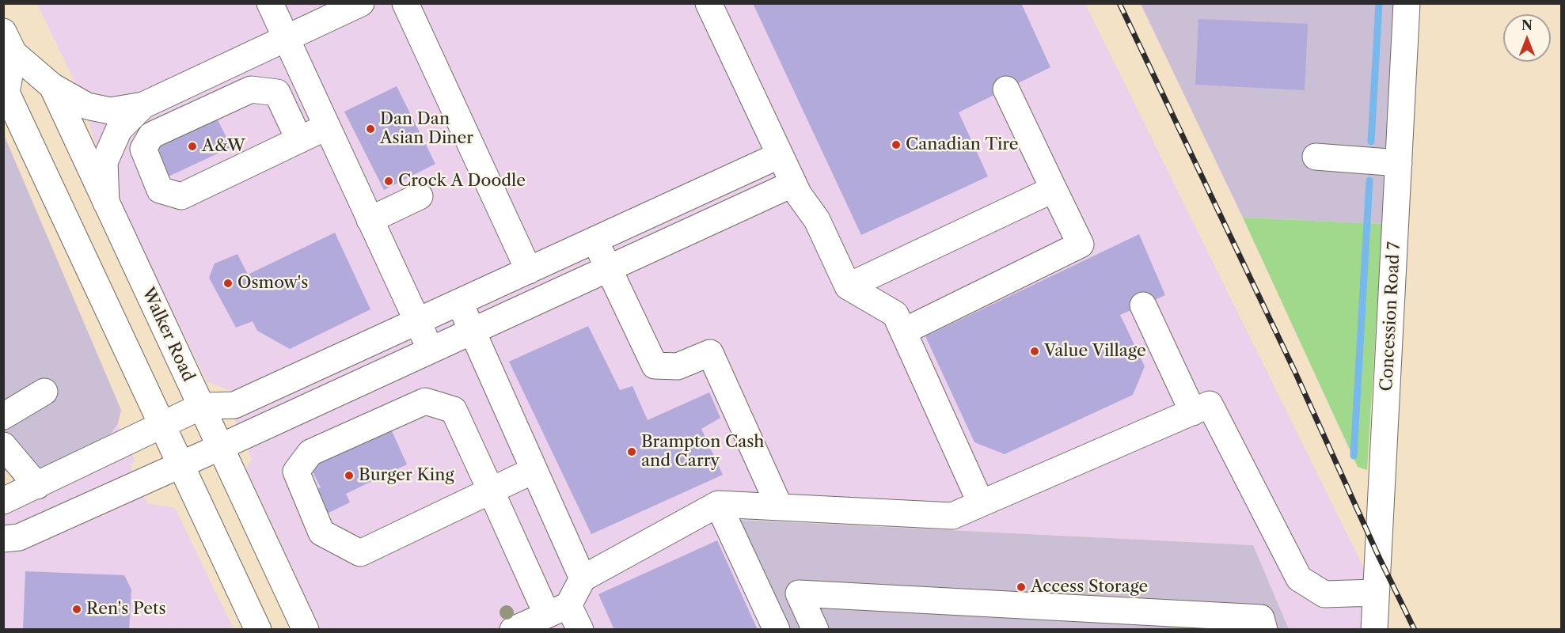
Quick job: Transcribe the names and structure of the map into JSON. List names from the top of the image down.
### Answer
{
  "streets": {
    "main road": ["Concession Road 7", "Walker Road"]
  },
  "places": [
    "Dan Dan Asian Diner",
    "Canadian Tire",
    "A&W",
    "Crock A Doodle",
    "Osmow's",
    "Value Village",
    "Brampton Cash and Carry",
    "Burger King",
    "Access Storage",
    "Ren's Pets"
  ],
  "north": "top"
}
